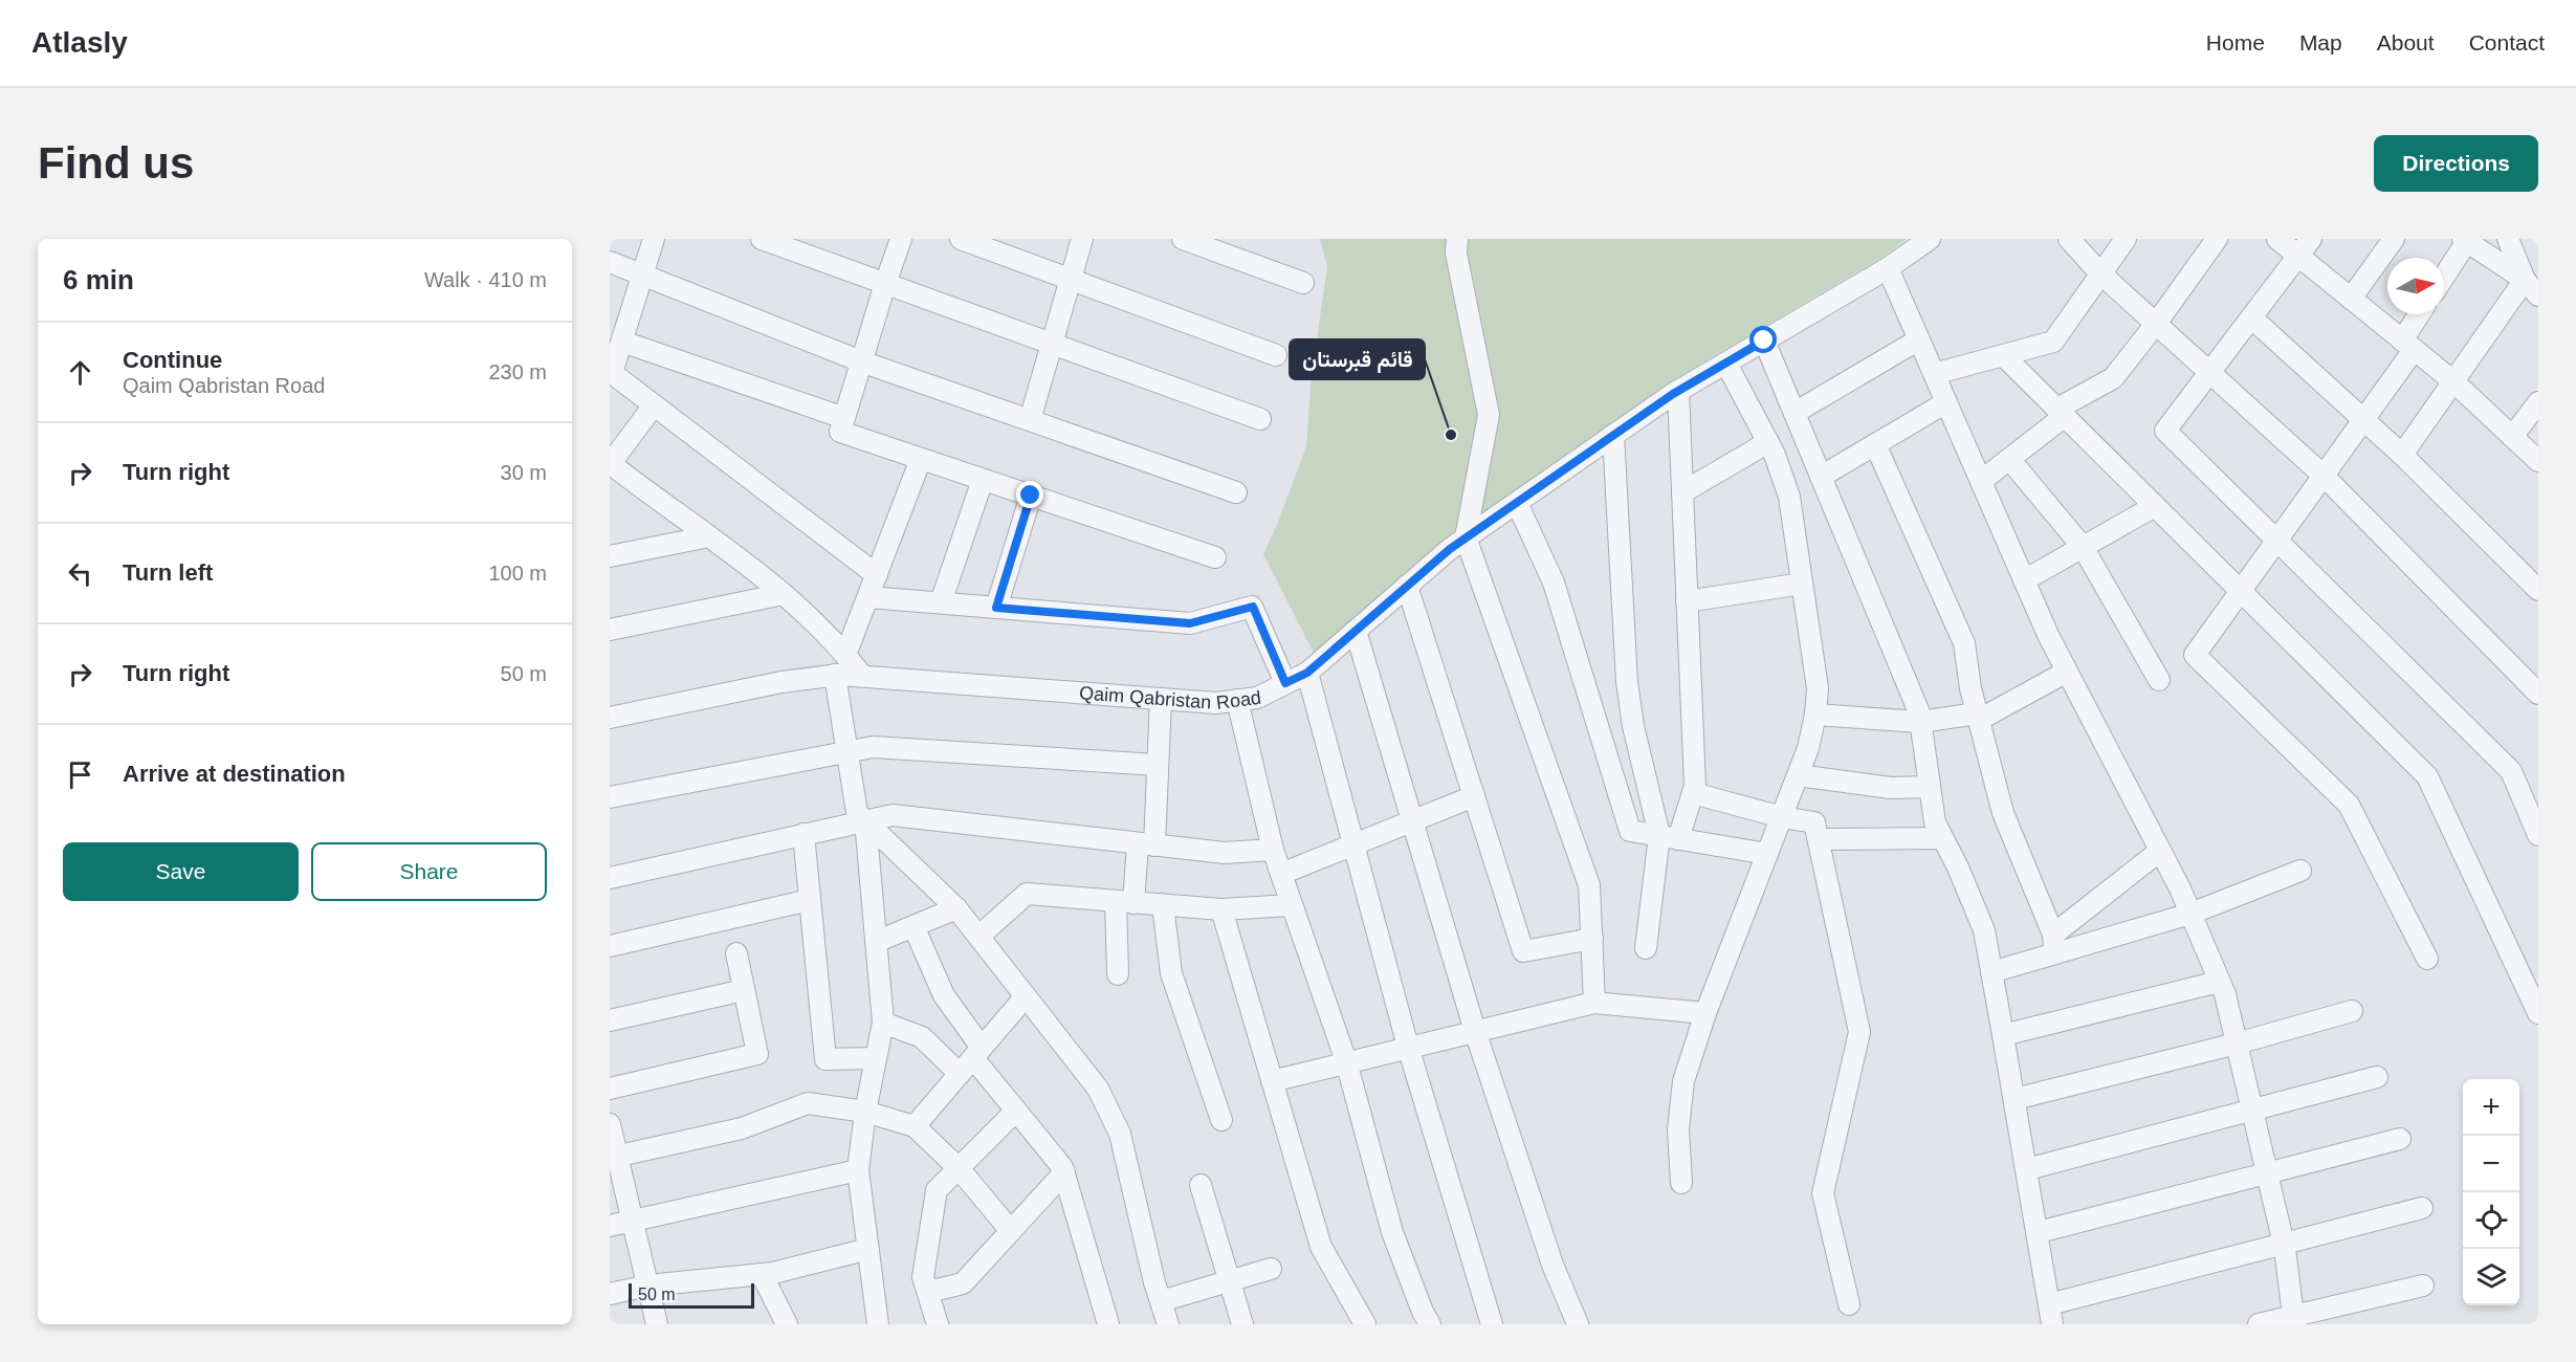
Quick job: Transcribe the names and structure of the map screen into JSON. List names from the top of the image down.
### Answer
{
  "streets": {
    "street": ["Qaim Qabristan Road"]
  },
  "places": ["قائم قبرستان"],
  "scale_bar": "50 m",
  "north": "right",
  "page": {
    "header": "Atlasly",
    "nav": [
      "Home",
      "Map",
      "About",
      "Contact"
    ],
    "buttons": [
      "Directions",
      ["Save", "Share"]
    ],
    "title": "Find us",
    "heading": ["6 min", "Walk · 410 m"],
    "list": [
      ["Continue", "Qaim Qabristan Road", "230 m"],
      ["Turn right", "30 m"],
      ["Turn left", "100 m"],
      ["Turn right", "50 m"],
      "Arrive at destination"
    ],
    "map_buttons": ["+", "−"],
    "scale": "50 m"
  }
}
